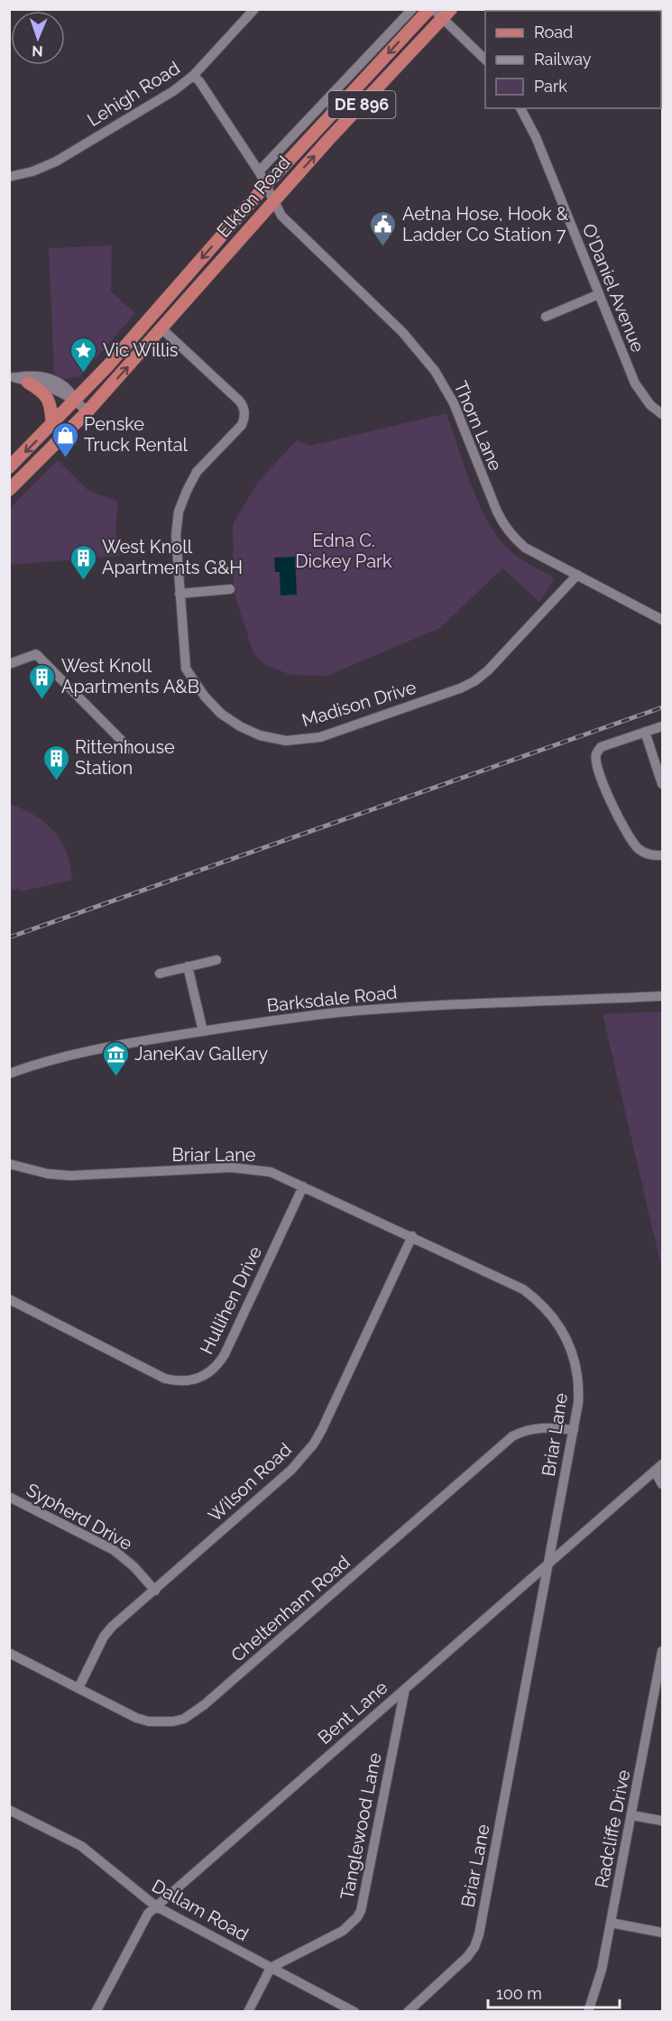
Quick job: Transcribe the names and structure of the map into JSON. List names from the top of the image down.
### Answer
{
  "streets": {
    "main road": ["DE 896", "Elkton Road"],
    "street": [
      "Lehigh Road",
      "O'Daniel Avenue",
      "Thorn Lane",
      "Madison Drive",
      "Barksdale Road",
      "Briar Lane",
      "Hullihen Drive",
      "Wilson Road",
      "Sypherd Drive",
      "Cheltenham Road",
      "Bent Lane",
      "Tanglewood Lane",
      "Radcliffe Drive",
      "Dallam Road"
    ]
  },
  "crossings": [
    ["Lehigh Road", "Thorn Lane"],
    ["DE 896", "Elkton Road"],
    ["Elkton Road", "Thorn Lane"],
    ["Elkton Road", "Madison Drive"],
    ["Thorn Lane", "Madison Drive"],
    ["Briar Lane", "Hullihen Drive"],
    ["Briar Lane", "Wilson Road"],
    ["Briar Lane", "Cheltenham Road"],
    ["Briar Lane", "Bent Lane"],
    ["Wilson Road", "Sypherd Drive"],
    ["Wilson Road", "Cheltenham Road"],
    ["Bent Lane", "Tanglewood Lane"],
    ["Bent Lane", "Dallam Road"],
    ["Tanglewood Lane", "Dallam Road"]
  ],
  "parks": ["Edna C. Dickey Park"],
  "places": {
    "public building": ["Aetna Hose, Hook & Ladder Co Station 7"],
    "place": ["Vic Willis"],
    "shop": ["Penske Truck Rental"],
    "building": ["West Knoll Apartments G&H", "West Knoll Apartments A&B", "Rittenhouse Station"],
    "museum": ["JaneKav Gallery"]
  },
  "legend": ["Road", "Railway", "Park"],
  "scale_bar": "100 m",
  "north": "bottom"
}
